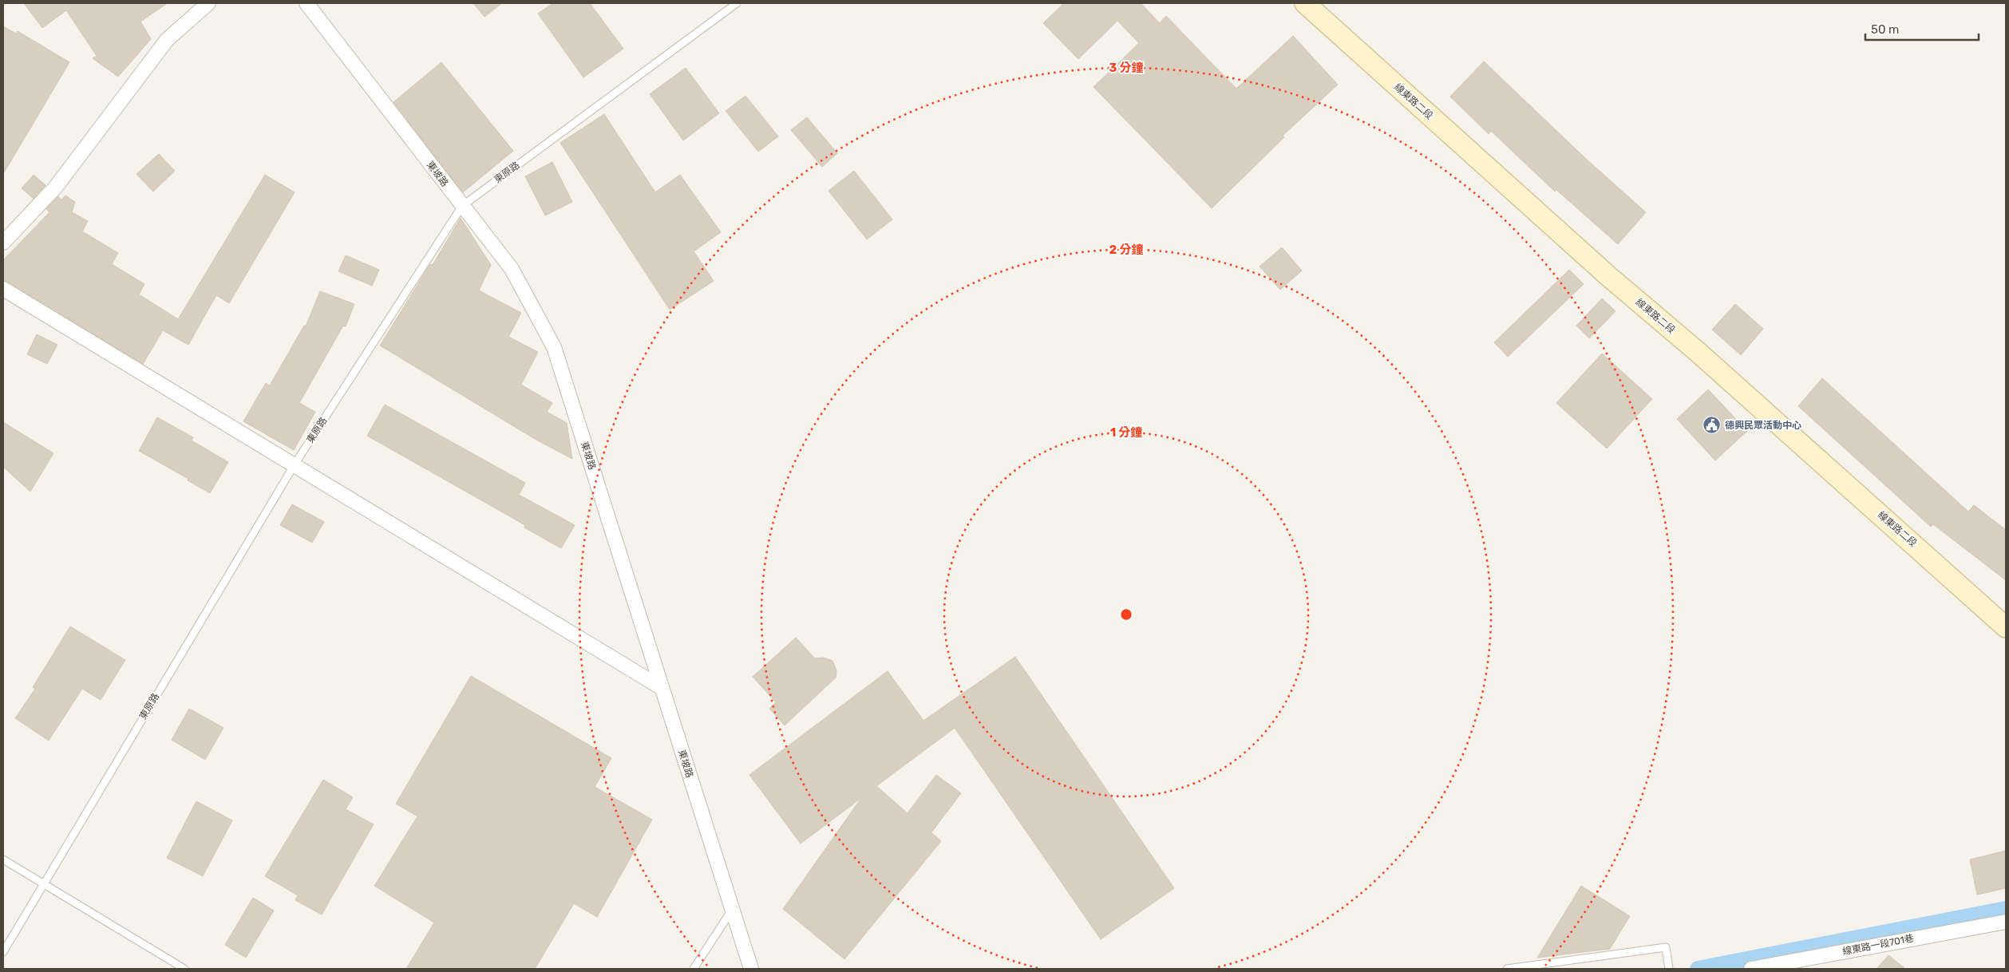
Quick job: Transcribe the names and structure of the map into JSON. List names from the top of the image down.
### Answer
{
  "streets": {
    "main road": ["線東路二段"],
    "street": ["東坡路", "線東路一段701巷"],
    "lane": ["東原路"]
  },
  "crossings": [
    ["東原路", "東坡路"]
  ],
  "places": {
    "public building": ["德興民眾活動中心"]
  },
  "scale_bar": "50 m",
  "rings": ["3 分鐘", "2 分鐘", "1 分鐘"]
}
